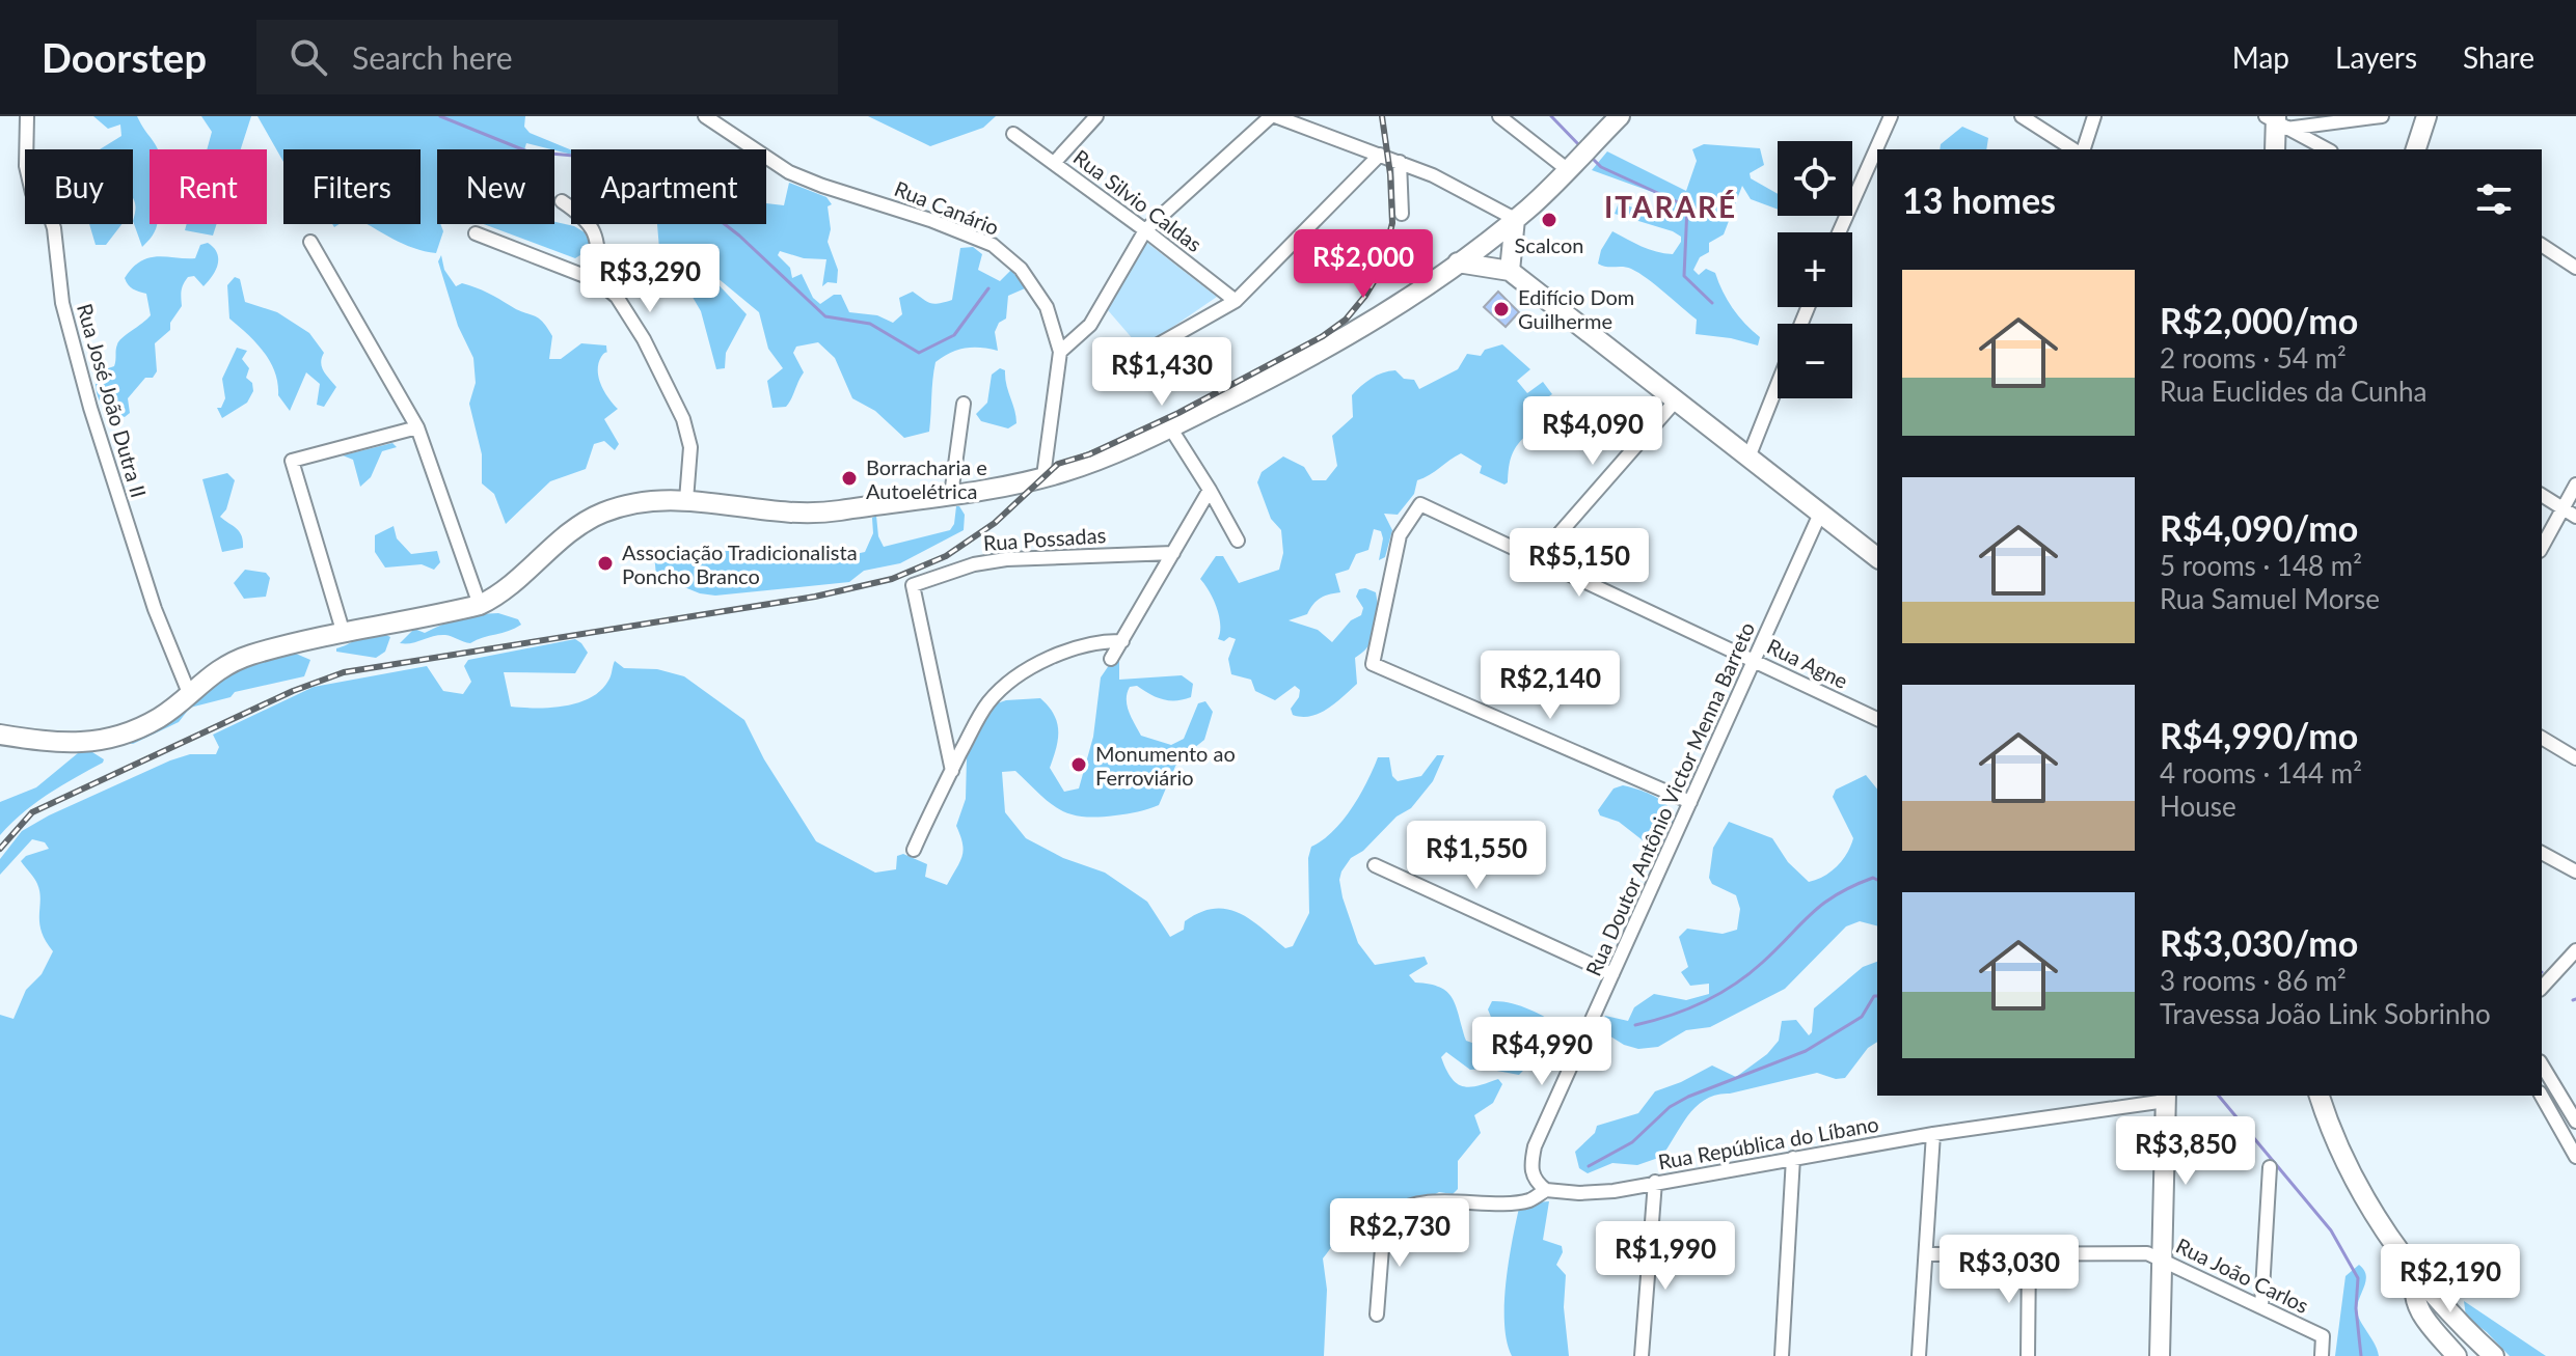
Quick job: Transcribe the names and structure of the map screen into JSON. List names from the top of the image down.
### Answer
{
  "streets": {
    "street": [
      "Rua Silvio Caldas",
      "Rua Canário",
      "Rua José João Dutra II",
      "Rua Possadas",
      "Rua Agne",
      "Rua Doutor Antônio Victor Menna Barreto",
      "Rua República do Líbano",
      "Rua João Carlos"
    ]
  },
  "crossings": [
    ["Rua Agne", "Rua Doutor Antônio Victor Menna Barreto"],
    ["Rua Doutor Antônio Victor Menna Barreto", "Rua República do Líbano"]
  ],
  "districts": ["ITARARÉ"],
  "places": [
    "Scalcon",
    "Edifício Dom Guilherme",
    "Borracharia e Autoelétrica",
    "Associação Tradicionalista Poncho Branco",
    "Monumento ao Ferroviário"
  ],
  "page": {
    "header": "Doorstep",
    "search": "Search here",
    "nav": ["Map", "Layers", "Share"],
    "map_buttons": ["+", "−"],
    "chip": [
      "Buy",
      "Rent",
      "Filters",
      "New",
      "Apartment"
    ],
    "heading": "13 homes",
    "price": [
      "R$2,000",
      "R$3,290",
      "R$1,430",
      "R$4,090",
      "R$5,150",
      "R$2,140",
      "R$1,550",
      "R$4,990",
      "R$3,850",
      "R$2,730",
      "R$1,990",
      "R$3,030",
      "R$2,190"
    ],
    "list": [
      {
        "name": "R$2,000/mo",
        "note": "2 rooms · 54 m² · Rua Euclides da Cunha"
      },
      {
        "name": "R$4,090/mo",
        "note": "5 rooms · 148 m² · Rua Samuel Morse"
      },
      {
        "name": "R$4,990/mo",
        "note": "4 rooms · 144 m² · House"
      },
      {
        "name": "R$3,030/mo",
        "note": "3 rooms · 86 m² · Travessa João Link Sobrinho"
      }
    ]
  }
}
